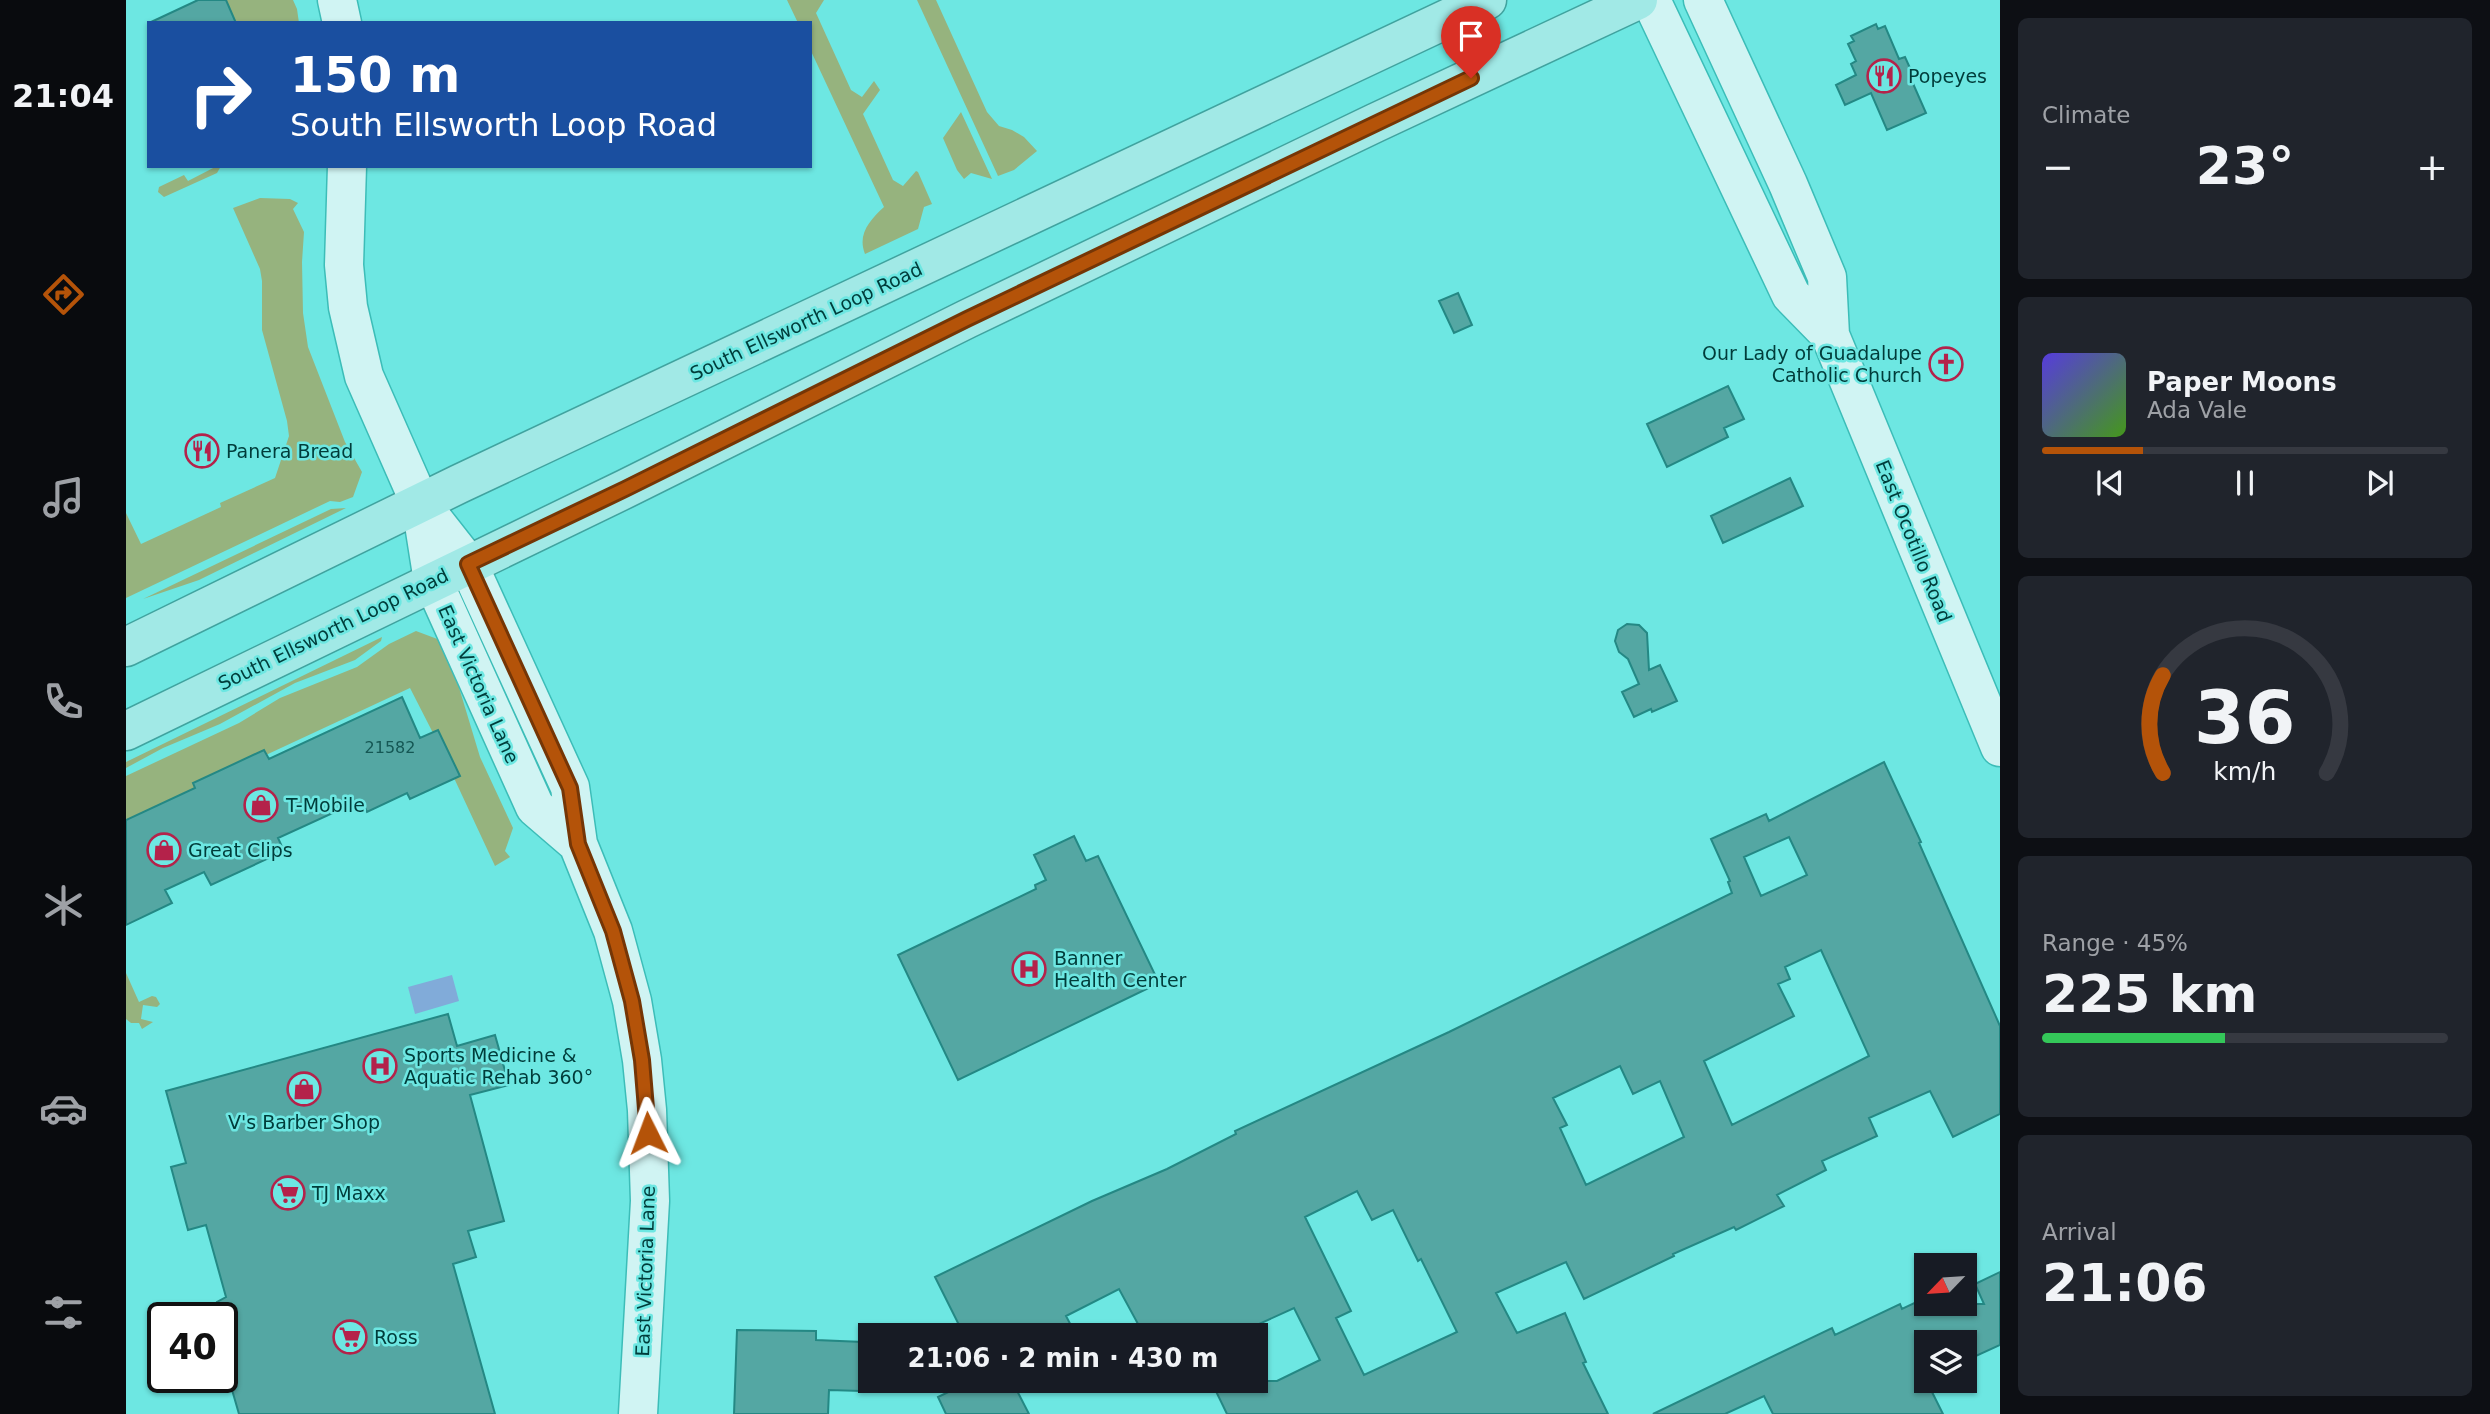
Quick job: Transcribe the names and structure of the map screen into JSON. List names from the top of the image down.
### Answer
{
  "streets": {
    "main road": ["South Ellsworth Loop Road"],
    "street": ["East Ocotillo Road", "East Victoria Lane"]
  },
  "crossings": [
    ["South Ellsworth Loop Road", "East Victoria Lane"]
  ],
  "places": {
    "restaurant": ["Popeyes", "Panera Bread"],
    "church": ["Our Lady of Guadalupe Catholic Church"],
    "shop": ["T-Mobile", "Great Clips", "V's Barber Shop"],
    "hospital": ["Banner Health Center", "Sports Medicine & Aquatic Rehab 360°"],
    "supermarket": ["TJ Maxx", "Ross"]
  },
  "house_numbers": ["21582"],
  "north": "bottom left",
  "page": {
    "tabs": "21:04",
    "tile": [
      "Climate",
      ["Range · 45%", "225 km"],
      ["Arrival", "21:06"]
    ],
    "turn": ["150 m", "South Ellsworth Loop Road"],
    "heat": ["−", "23°", "+"],
    "song": ["Paper Moons", "Ada Vale"],
    "limit": "40",
    "trip": "21:06 · 2 min · 430 m",
    "gauge": ["36", "km/h"]
  }
}
